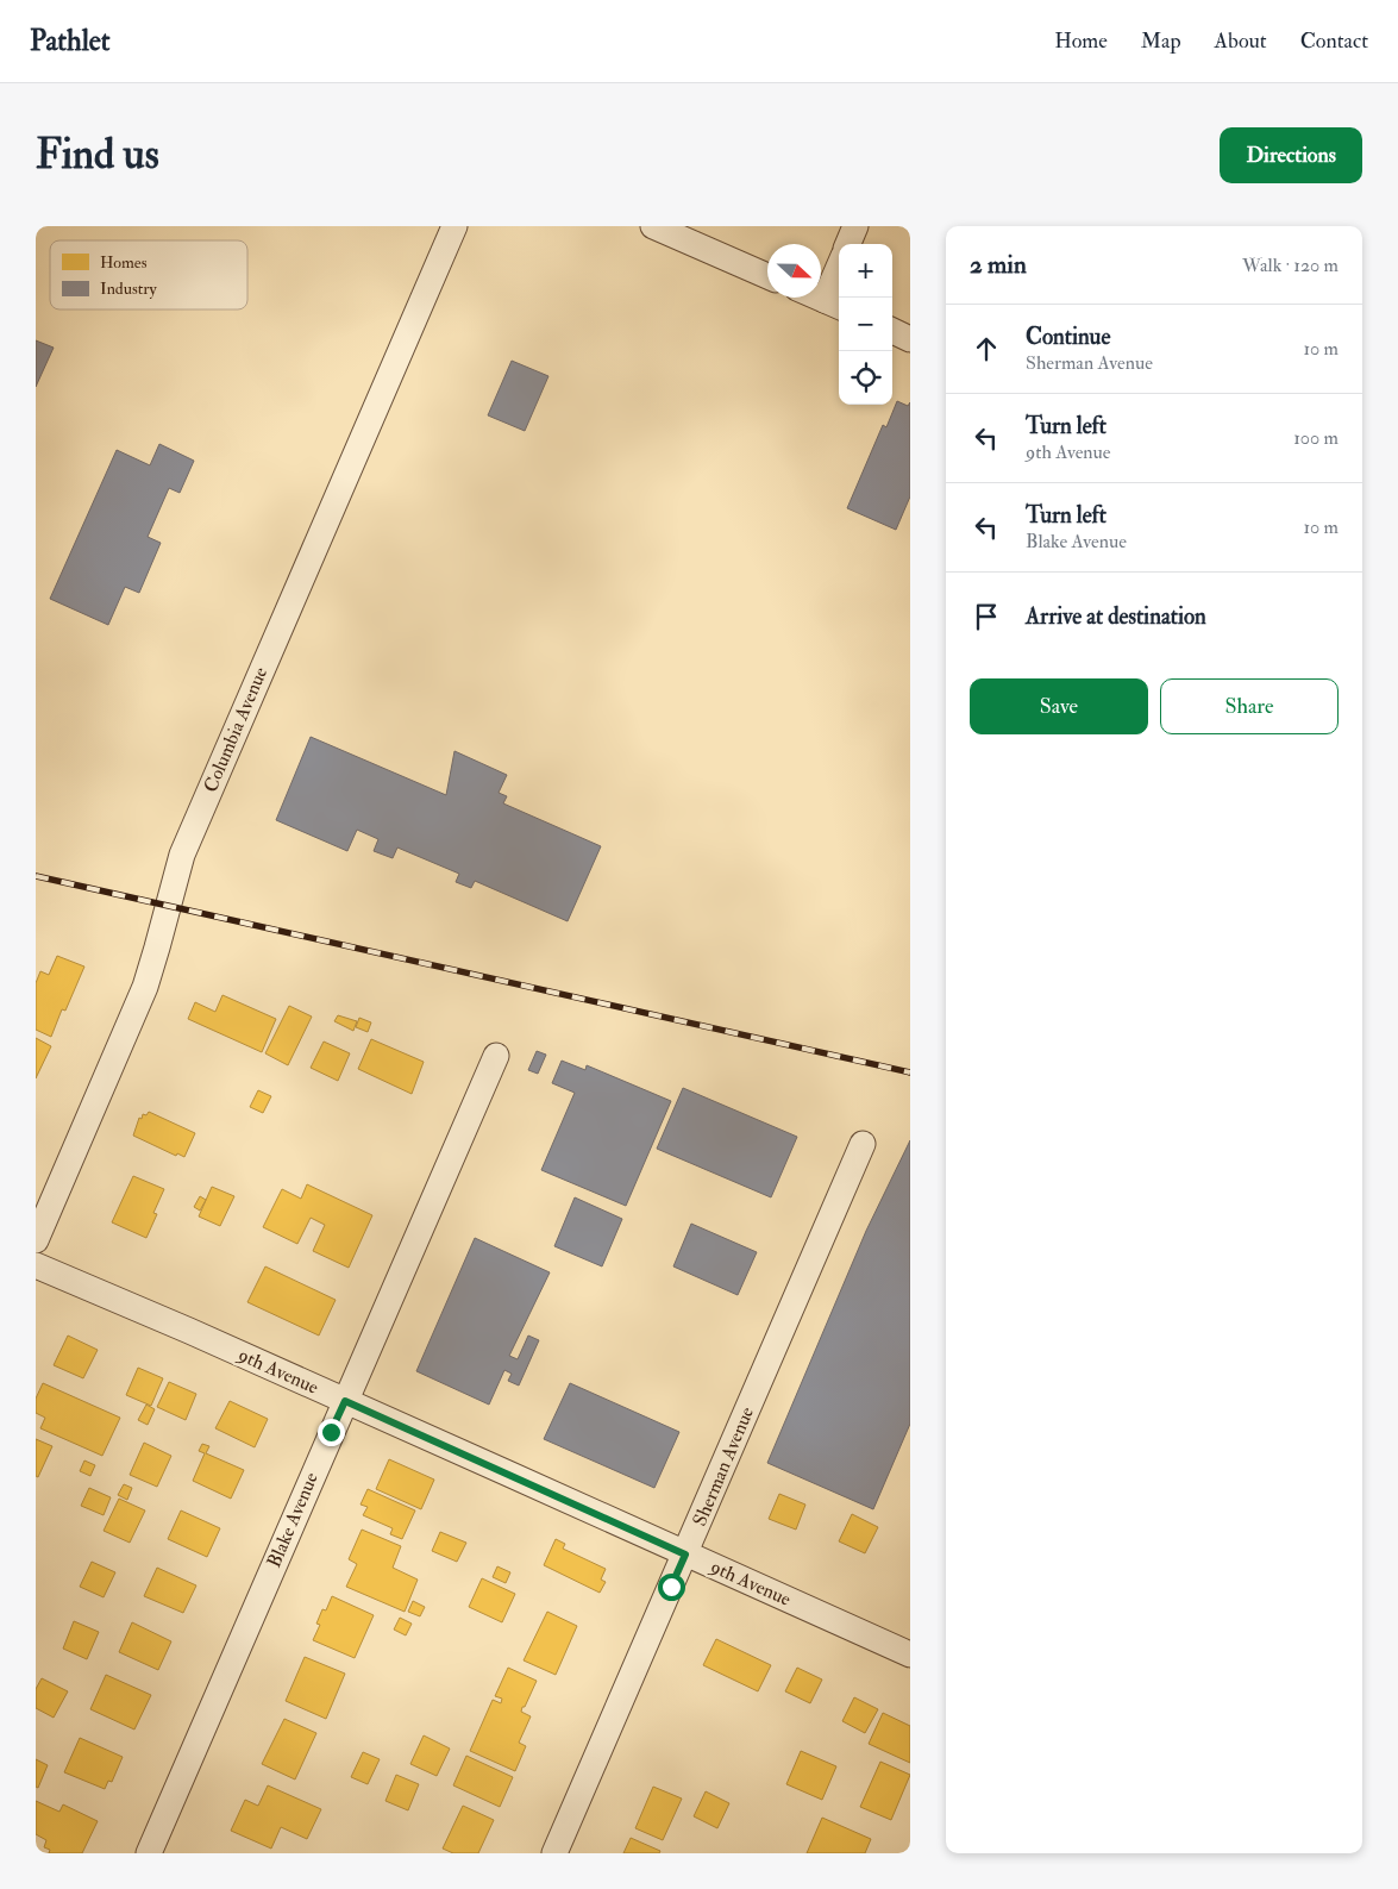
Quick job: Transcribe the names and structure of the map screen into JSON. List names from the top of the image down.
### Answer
{
  "streets": {
    "street": [
      "Columbia Avenue",
      "9th Avenue",
      "Sherman Avenue",
      "Blake Avenue"
    ]
  },
  "crossings": [
    ["9th Avenue", "Sherman Avenue"],
    ["9th Avenue", "Blake Avenue"]
  ],
  "legend": ["Homes", "Industry"],
  "north": "right",
  "page": {
    "header": "Pathlet",
    "nav": [
      "Home",
      "Map",
      "About",
      "Contact"
    ],
    "buttons": [
      "Directions",
      ["Save", "Share"]
    ],
    "title": "Find us",
    "heading": ["2 min", "Walk · 120 m"],
    "map_buttons": ["+", "−"],
    "list": [
      ["Continue", "Sherman Avenue", "10 m"],
      ["Turn left", "9th Avenue", "100 m"],
      ["Turn left", "Blake Avenue", "10 m"],
      "Arrive at destination"
    ]
  }
}
